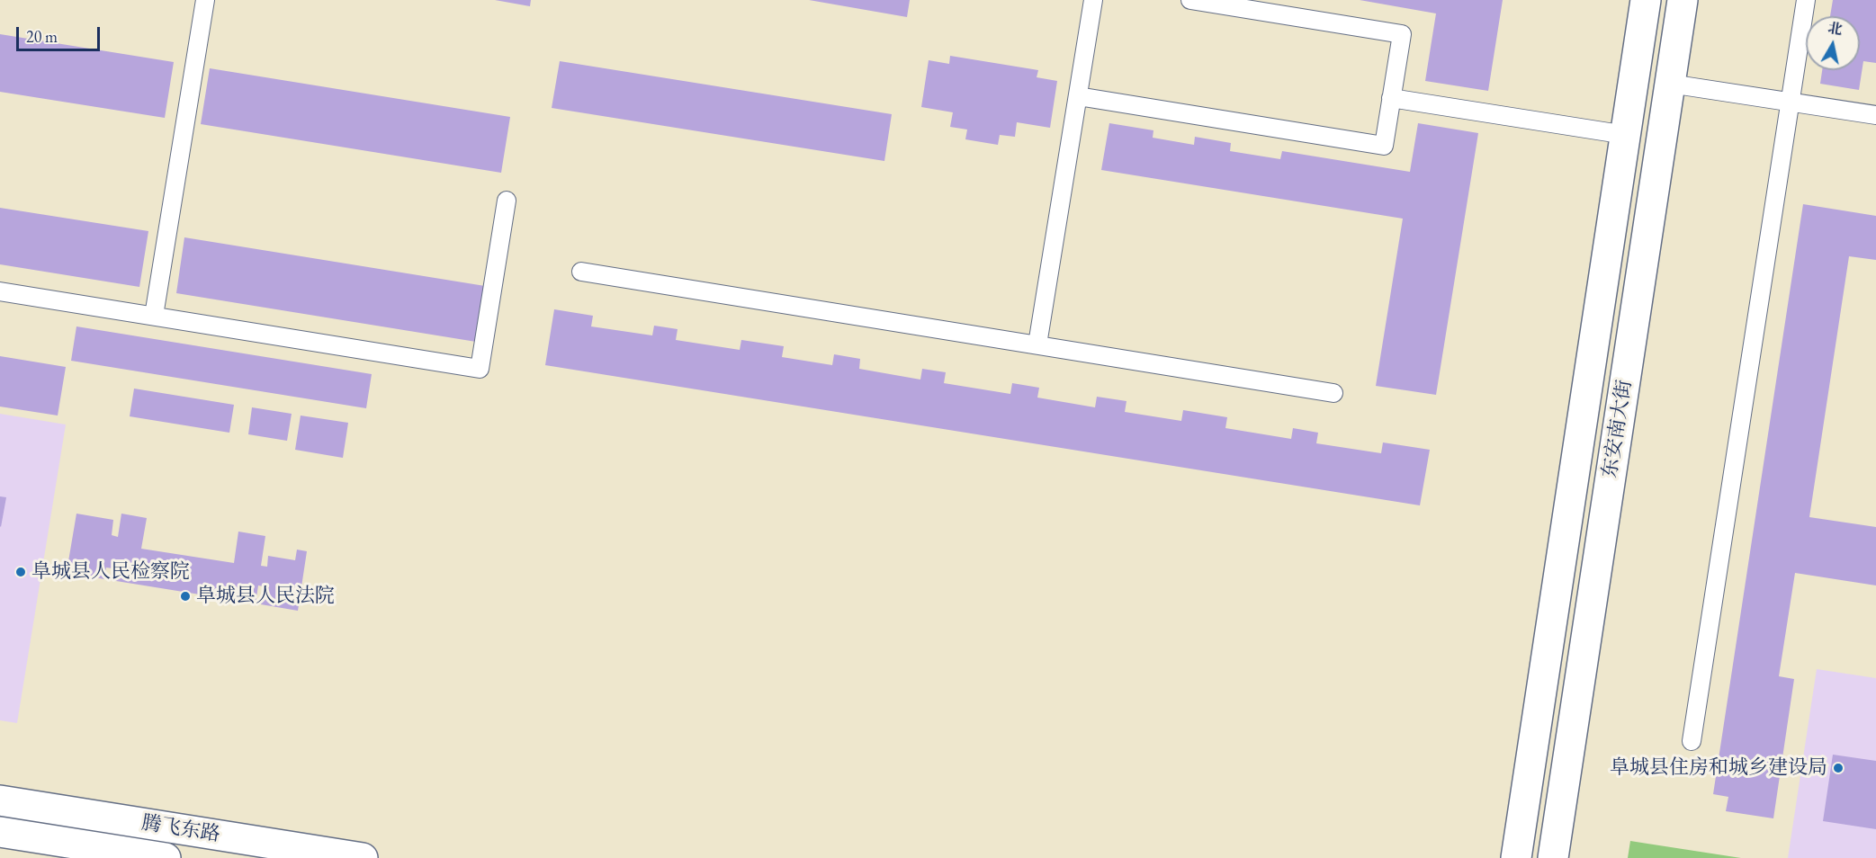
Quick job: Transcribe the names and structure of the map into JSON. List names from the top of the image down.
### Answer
{
  "streets": {
    "main road": ["东安南大街", "腾飞东路"]
  },
  "places": ["阜城县人民检察院", "阜城县人民法院", "阜城县住房和城乡建设局"],
  "scale_bar": "20 m",
  "north": "top"
}
